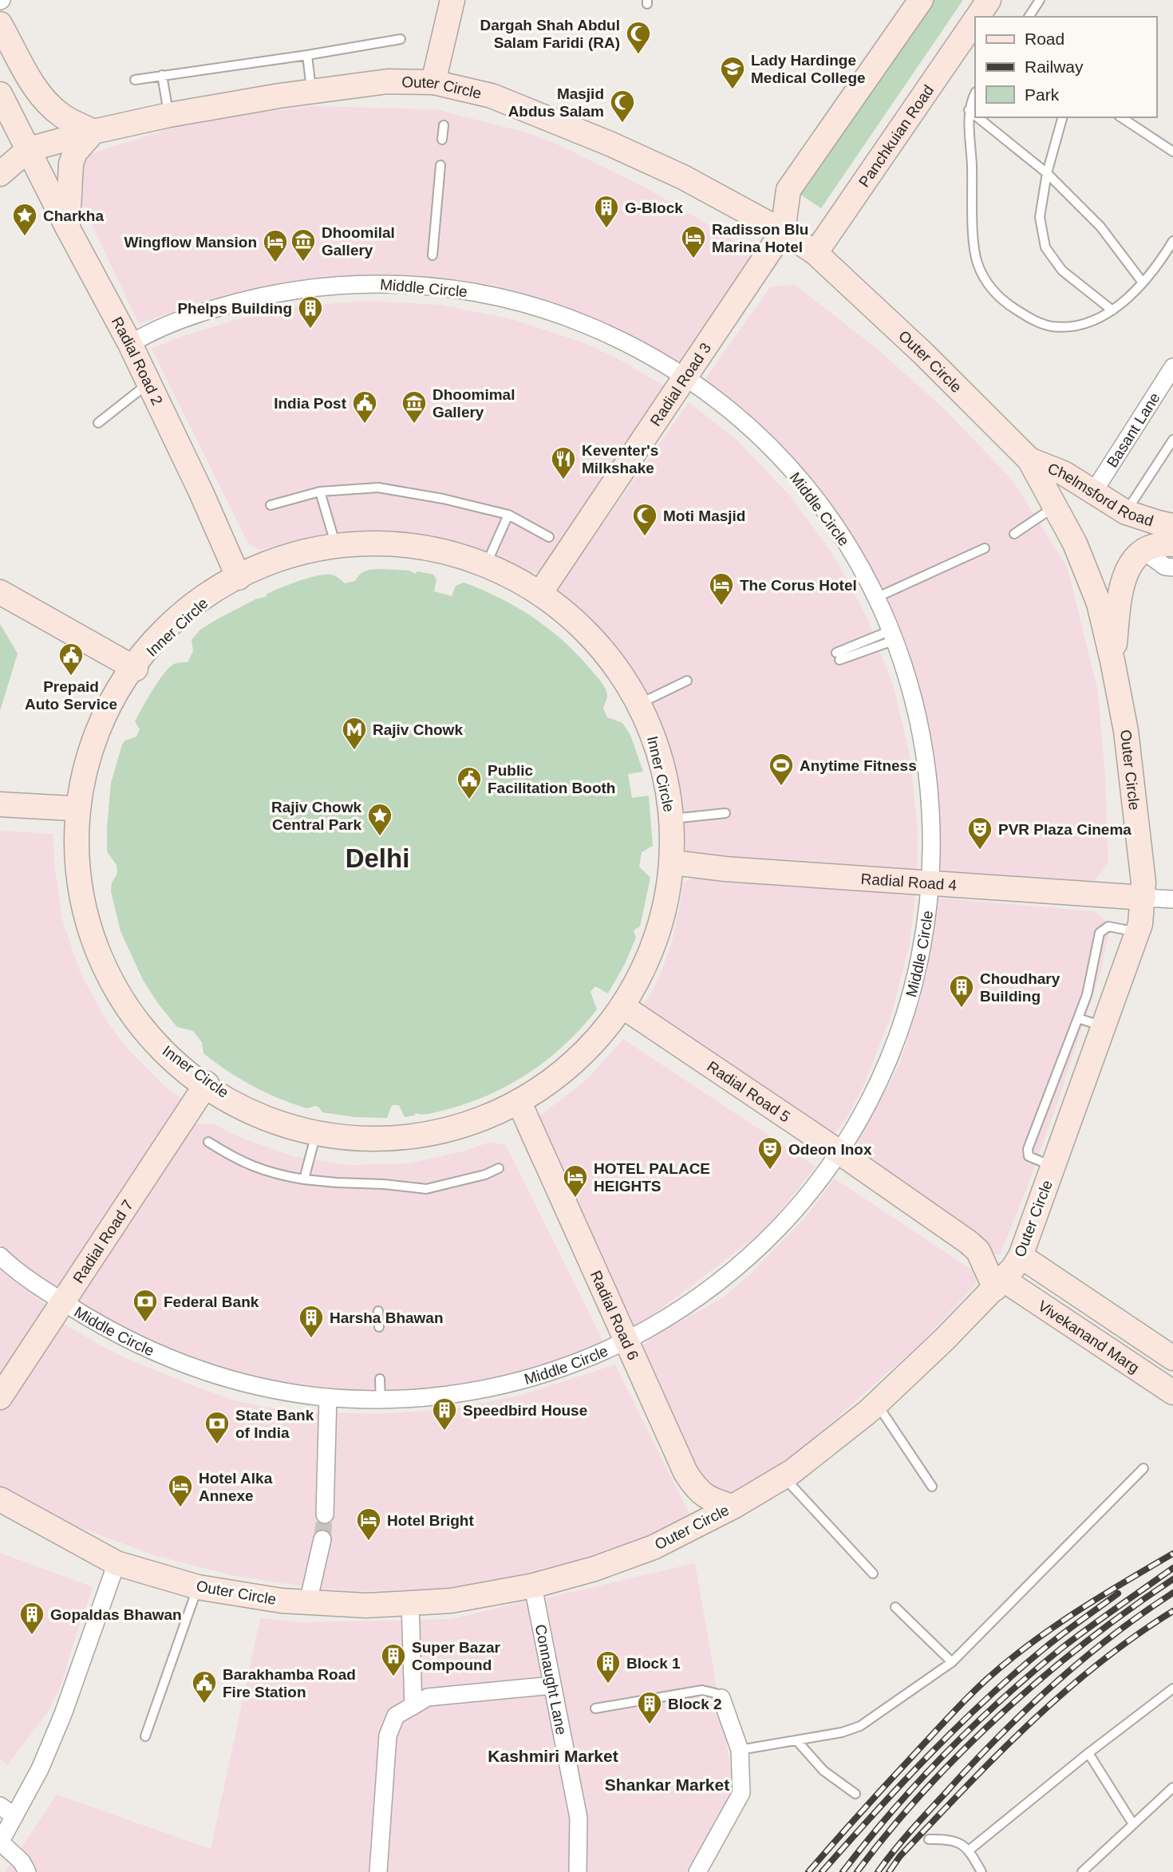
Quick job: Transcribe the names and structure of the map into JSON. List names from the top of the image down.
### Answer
{
  "streets": {
    "street": [
      "Outer Circle",
      "Panchkuian Road",
      "Middle Circle",
      "Radial Road 2",
      "Radial Road 3",
      "Basant Lane",
      "Chelmsford Road",
      "Inner Circle",
      "Radial Road 4",
      "Radial Road 5",
      "Radial Road 7",
      "Radial Road 6",
      "Vivekanand Marg",
      "Connaught Lane"
    ]
  },
  "crossings": [
    ["Outer Circle", "Panchkuian Road"],
    ["Outer Circle", "Radial Road 2"],
    ["Outer Circle", "Radial Road 3"],
    ["Outer Circle", "Chelmsford Road"],
    ["Outer Circle", "Radial Road 4"],
    ["Outer Circle", "Radial Road 5"],
    ["Outer Circle", "Radial Road 6"],
    ["Outer Circle", "Vivekanand Marg"],
    ["Outer Circle", "Connaught Lane"],
    ["Middle Circle", "Radial Road 2"],
    ["Middle Circle", "Radial Road 3"],
    ["Middle Circle", "Radial Road 4"],
    ["Middle Circle", "Radial Road 5"],
    ["Middle Circle", "Radial Road 7"],
    ["Middle Circle", "Radial Road 6"],
    ["Radial Road 2", "Inner Circle"],
    ["Radial Road 3", "Inner Circle"],
    ["Basant Lane", "Chelmsford Road"],
    ["Inner Circle", "Radial Road 4"],
    ["Inner Circle", "Radial Road 5"],
    ["Inner Circle", "Radial Road 7"],
    ["Inner Circle", "Radial Road 6"],
    ["Radial Road 5", "Vivekanand Marg"]
  ],
  "districts": ["Delhi", "Kashmiri Market", "Shankar Market"],
  "places": {
    "mosque": ["Dargah Shah Abdul Salam Faridi (RA)", "Masjid Abdus Salam", "Moti Masjid"],
    "school or university": ["Lady Hardinge Medical College"],
    "building": [
      "G-Block",
      "Phelps Building",
      "Choudhary Building",
      "Harsha Bhawan",
      "Speedbird House",
      "Gopaldas Bhawan",
      "Super Bazar Compound",
      "Block 1",
      "Block 2"
    ],
    "place": ["Charkha", "Rajiv Chowk Central Park"],
    "hotel": [
      "Radisson Blu Marina Hotel",
      "Wingflow Mansion",
      "The Corus Hotel",
      "HOTEL PALACE HEIGHTS",
      "Hotel Alka Annexe",
      "Hotel Bright"
    ],
    "museum": ["Dhoomilal Gallery", "Dhoomimal Gallery"],
    "public building": [
      "India Post",
      "Prepaid Auto Service",
      "Public Facilitation Booth",
      "Barakhamba Road Fire Station"
    ],
    "restaurant": ["Keventer's Milkshake"],
    "metro station": ["Rajiv Chowk"],
    "sports": ["Anytime Fitness"],
    "theatre": ["PVR Plaza Cinema", "Odeon Inox"],
    "bank": ["Federal Bank", "State Bank of India"]
  },
  "legend": ["Road", "Railway", "Park"]
}
